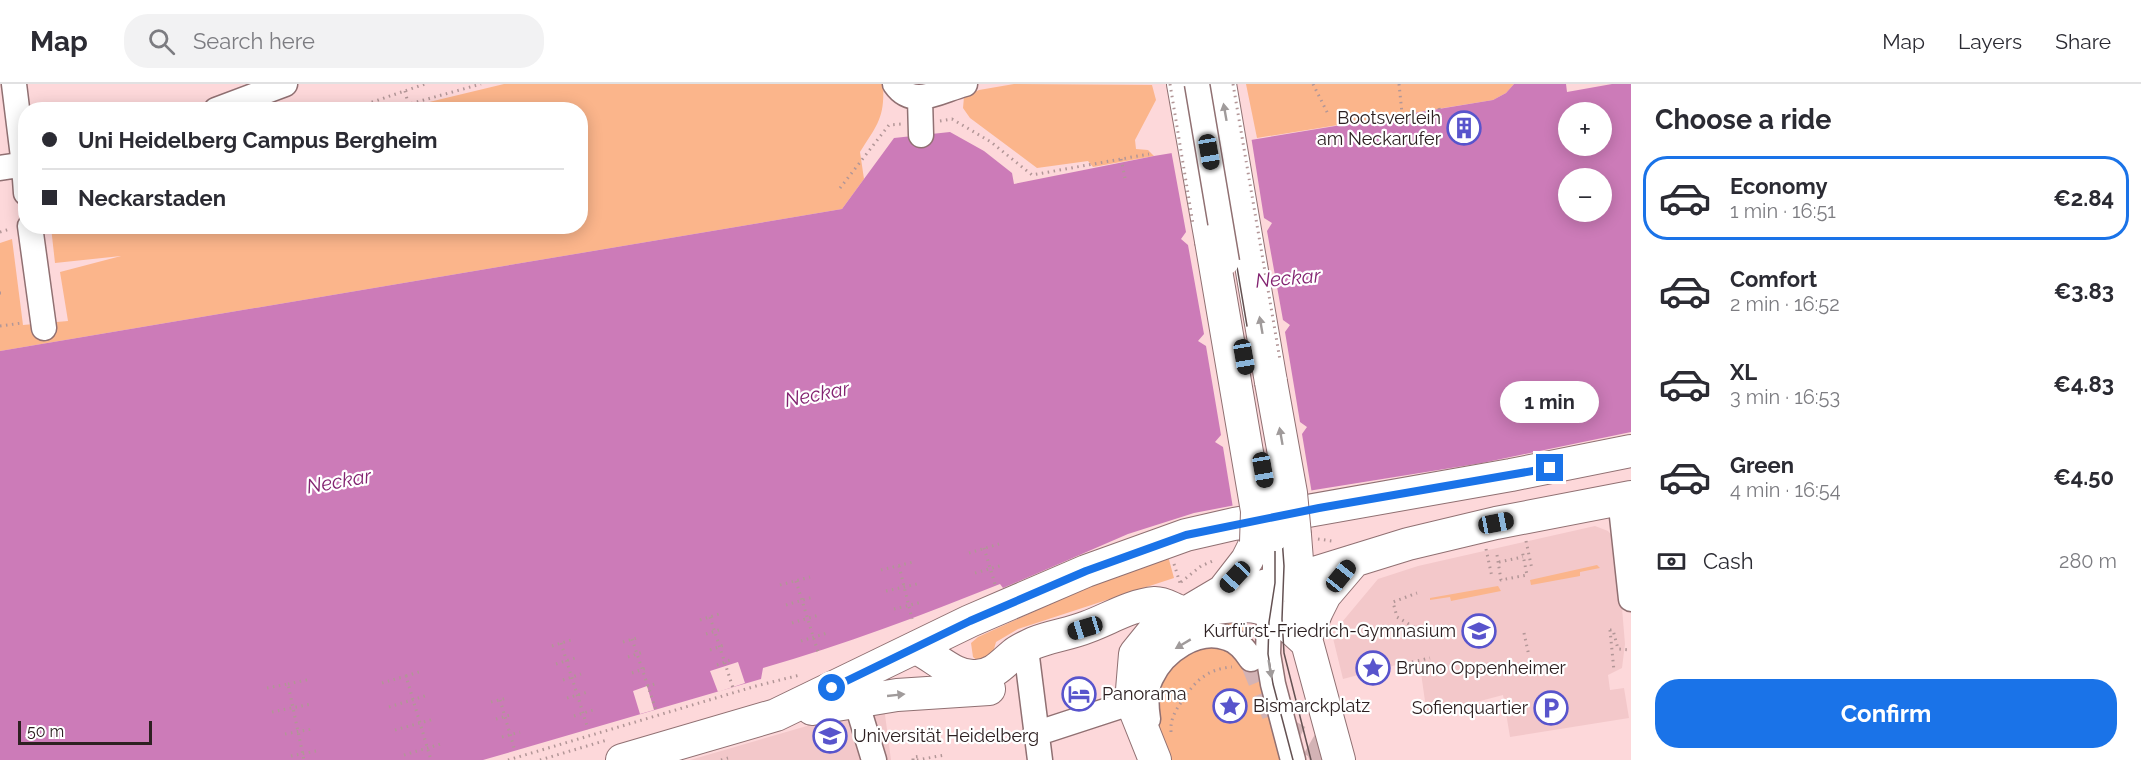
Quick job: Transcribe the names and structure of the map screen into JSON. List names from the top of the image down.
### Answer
{
  "water": ["Neckar"],
  "places": {
    "building": ["Bootsverleih am Neckarufer"],
    "school or university": ["Kurfürst-Friedrich-Gymnasium", "Universität Heidelberg"],
    "place": ["Bruno Oppenheimer", "Bismarckplatz"],
    "hotel": ["Panorama"],
    "parking": ["Sofienquartier"]
  },
  "scale_bar": "50 m",
  "page": {
    "header": "Map",
    "search": "Search here",
    "nav": ["Map", "Layers", "Share"],
    "heading": "Choose a ride",
    "map_buttons": ["+", "−"],
    "banner": ["Uni Heidelberg Campus Bergheim", "Neckarstaden"],
    "list": [
      {
        "name": "Economy",
        "note": "1 min · 16:51",
        "value": "€2.84"
      },
      {
        "name": "Comfort",
        "note": "2 min · 16:52",
        "value": "€3.83"
      },
      {
        "name": "XL",
        "note": "3 min · 16:53",
        "value": "€4.83"
      },
      {
        "name": "Green",
        "note": "4 min · 16:54",
        "value": "€4.50"
      }
    ],
    "bubble": "1 min",
    "pay": ["Cash", "280 m"],
    "buttons": "Confirm",
    "scale": "50 m"
  }
}
